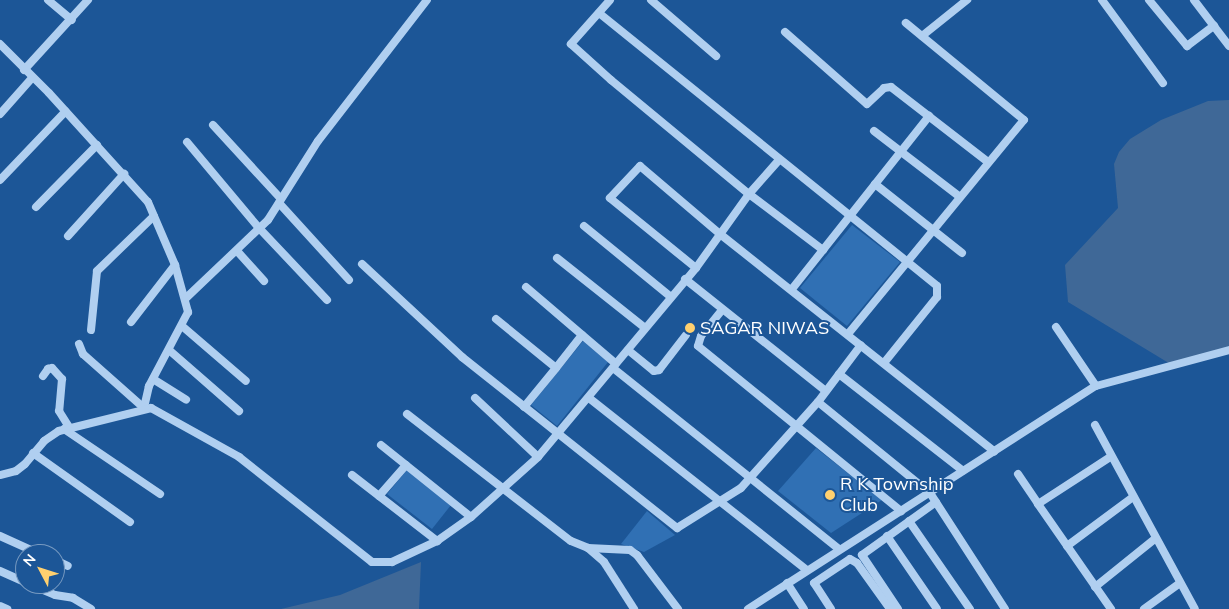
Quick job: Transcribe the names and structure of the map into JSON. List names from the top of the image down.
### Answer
{
  "places": ["SAGAR NIWAS", "R K Township Club"],
  "north": "top left"
}
